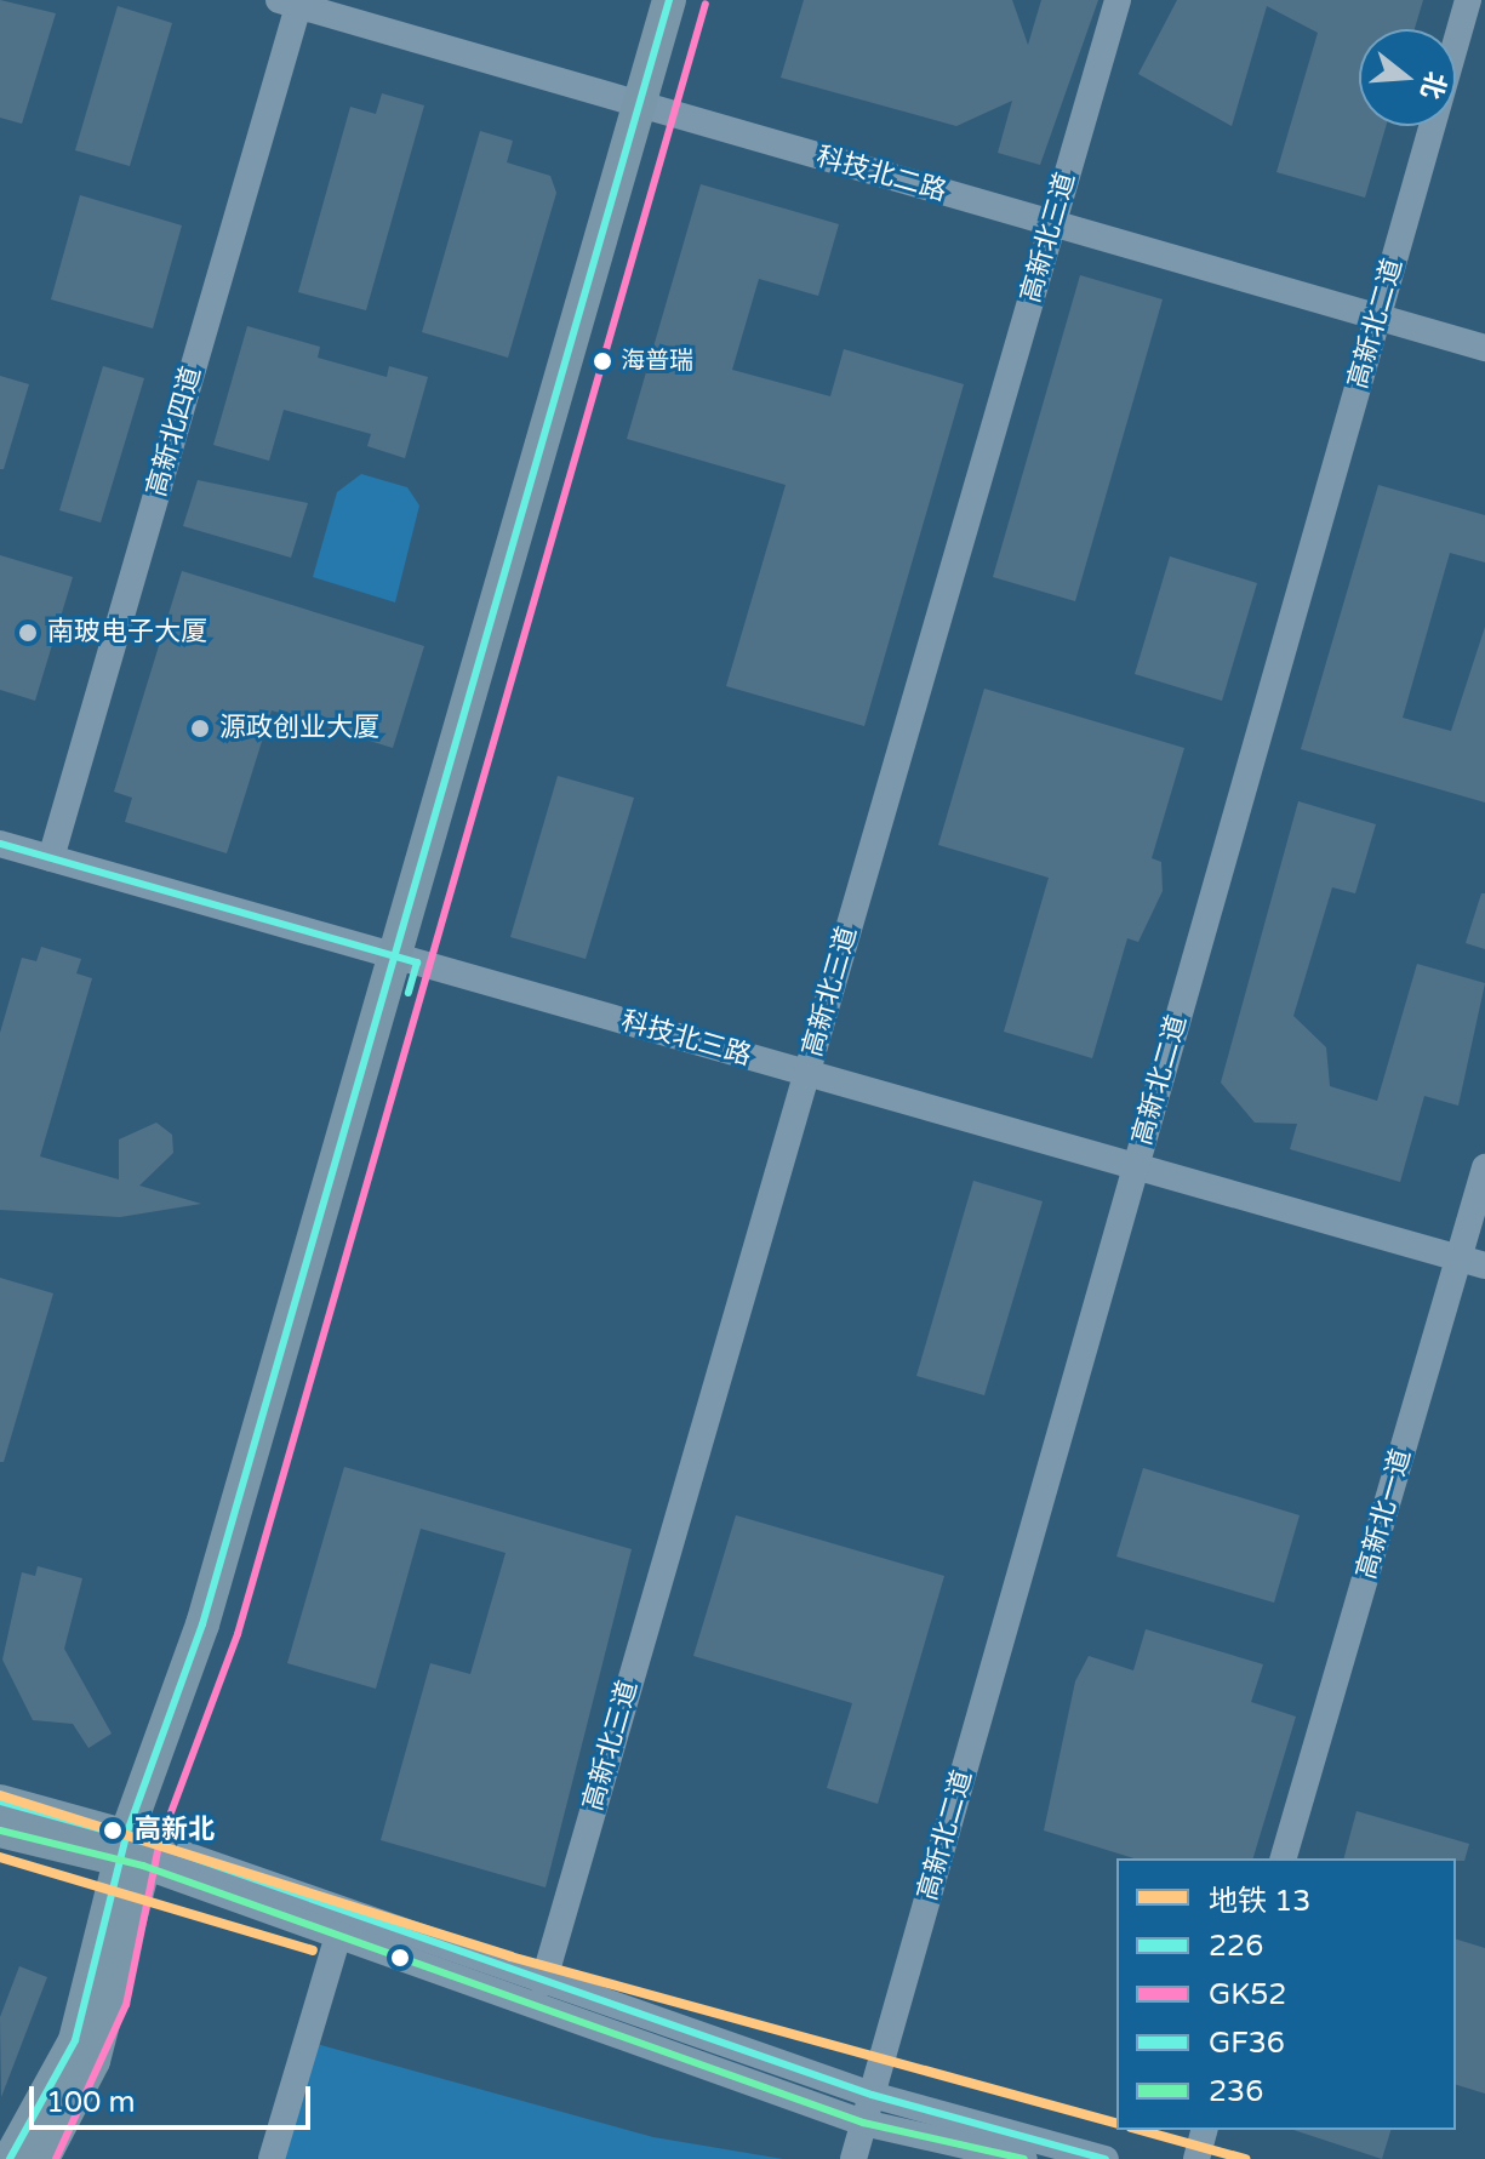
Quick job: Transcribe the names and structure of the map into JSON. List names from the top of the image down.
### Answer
{
  "streets": {
    "street": [
      "科技北二路",
      "高新北三道",
      "高新北二道",
      "高新北四道",
      "科技北三路",
      "高新北一道"
    ]
  },
  "crossings": [
    ["科技北二路", "高新北三道"],
    ["科技北二路", "高新北二道"],
    ["科技北二路", "高新北四道"],
    ["高新北三道", "科技北三路"],
    ["高新北二道", "科技北三路"],
    ["高新北四道", "科技北三路"],
    ["科技北三路", "高新北一道"]
  ],
  "places": [
    "海普瑞",
    "南玻电子大厦",
    "源政创业大厦",
    "高新北"
  ],
  "lines": [
    "transit line 226",
    "transit line GK52",
    "metro line 13",
    "transit line GF36",
    "transit line 236"
  ],
  "legend": [
    "地铁 13",
    "226",
    "GK52",
    "GF36",
    "236"
  ],
  "scale_bar": "100 m",
  "north": "right"
}
